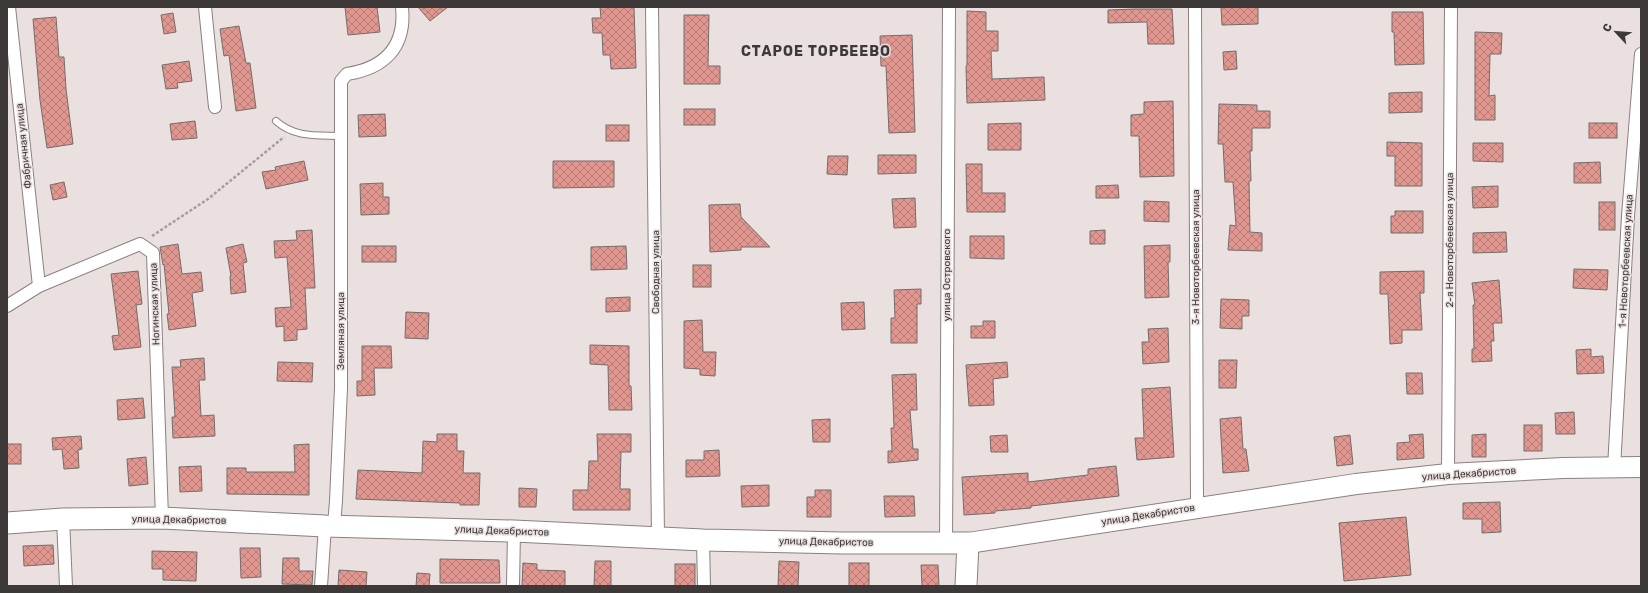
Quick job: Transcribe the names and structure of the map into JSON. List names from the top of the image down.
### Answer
{
  "streets": {
    "highway": ["улица Декабристов"],
    "street": [
      "Фабричная улица",
      "2-я Новоторбеевская улица",
      "3-я Новоторбеевская улица",
      "1-я Новоторбеевская улица",
      "Свободная улица",
      "улица Островского",
      "Ногинская улица",
      "Земляная улица"
    ]
  },
  "crossings": [
    ["2-я Новоторбеевская улица", "улица Декабристов"],
    ["3-я Новоторбеевская улица", "улица Декабристов"],
    ["1-я Новоторбеевская улица", "улица Декабристов"],
    ["Свободная улица", "улица Декабристов"],
    ["улица Островского", "улица Декабристов"],
    ["Ногинская улица", "улица Декабристов"],
    ["Земляная улица", "улица Декабристов"]
  ],
  "districts": ["СТАРОЕ ТОРБЕЕВО"],
  "north": "top left"
}
